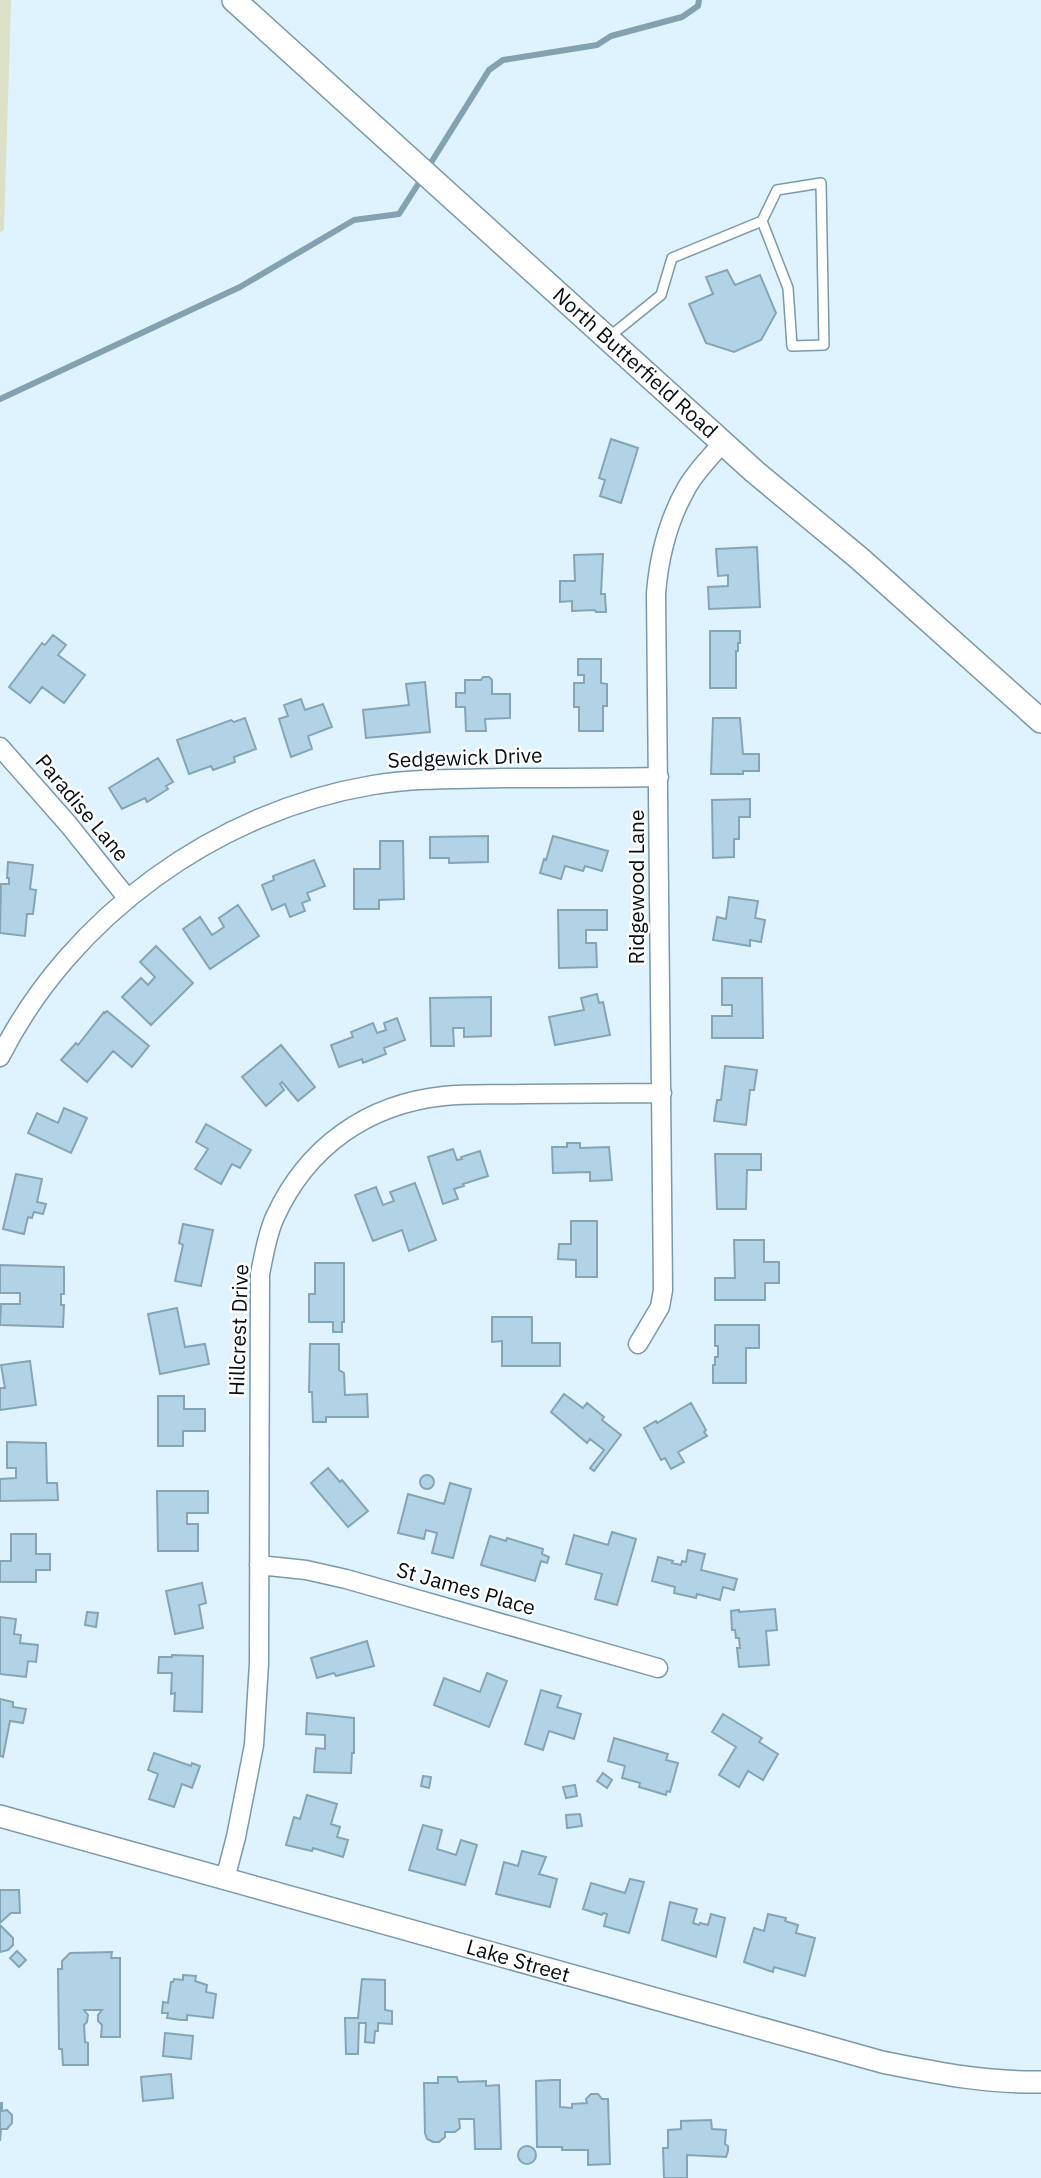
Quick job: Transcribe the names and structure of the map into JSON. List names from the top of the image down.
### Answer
{
  "streets": {
    "main road": ["North Butterfield Road"],
    "street": [
      "Sedgewick Drive",
      "Paradise Lane",
      "Ridgewood Lane",
      "Hillcrest Drive",
      "St James Place",
      "Lake Street"
    ]
  },
  "crossings": [
    ["North Butterfield Road", "Ridgewood Lane"],
    ["Sedgewick Drive", "Paradise Lane"],
    ["Sedgewick Drive", "Ridgewood Lane"],
    ["Ridgewood Lane", "Hillcrest Drive"],
    ["Hillcrest Drive", "St James Place"],
    ["Hillcrest Drive", "Lake Street"]
  ]
}
